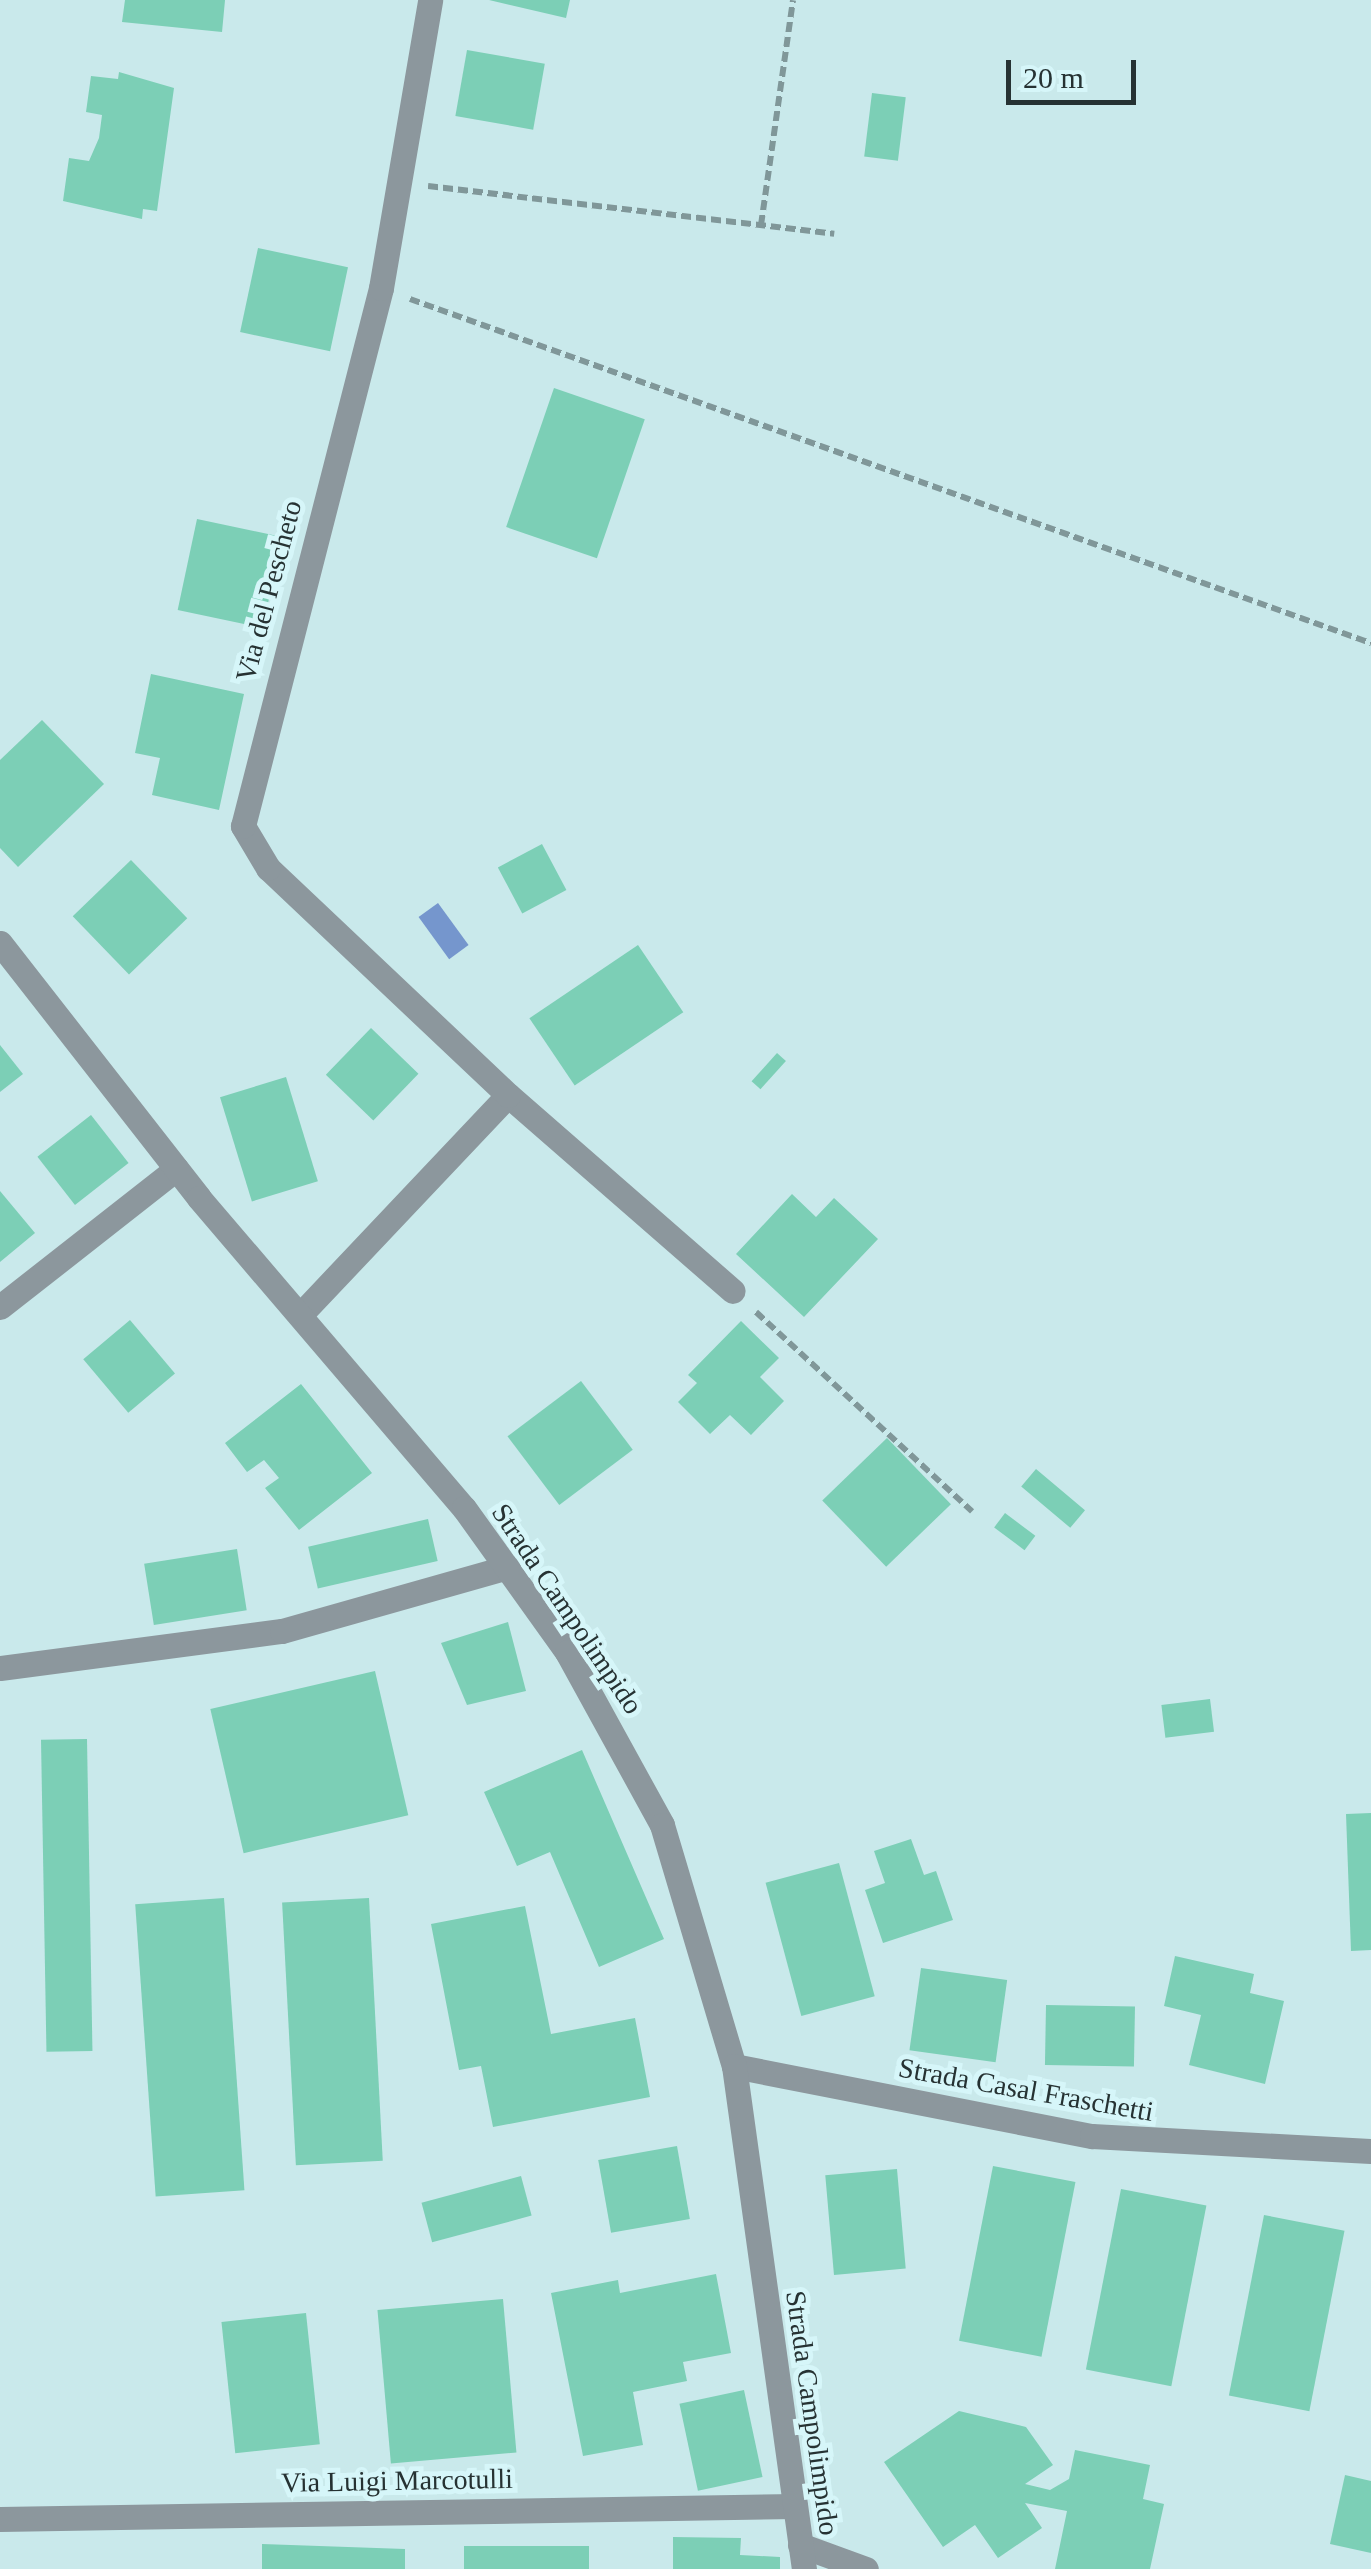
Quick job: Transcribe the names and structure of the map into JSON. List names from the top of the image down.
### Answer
{
  "streets": {
    "street": [
      "Via del Pescheto",
      "Strada Campolimpido",
      "Strada Casal Fraschetti",
      "Via Luigi Marcotulli"
    ]
  },
  "crossings": [
    ["Strada Campolimpido", "Strada Casal Fraschetti"],
    ["Strada Campolimpido", "Via Luigi Marcotulli"]
  ],
  "scale_bar": "20 m"
}
